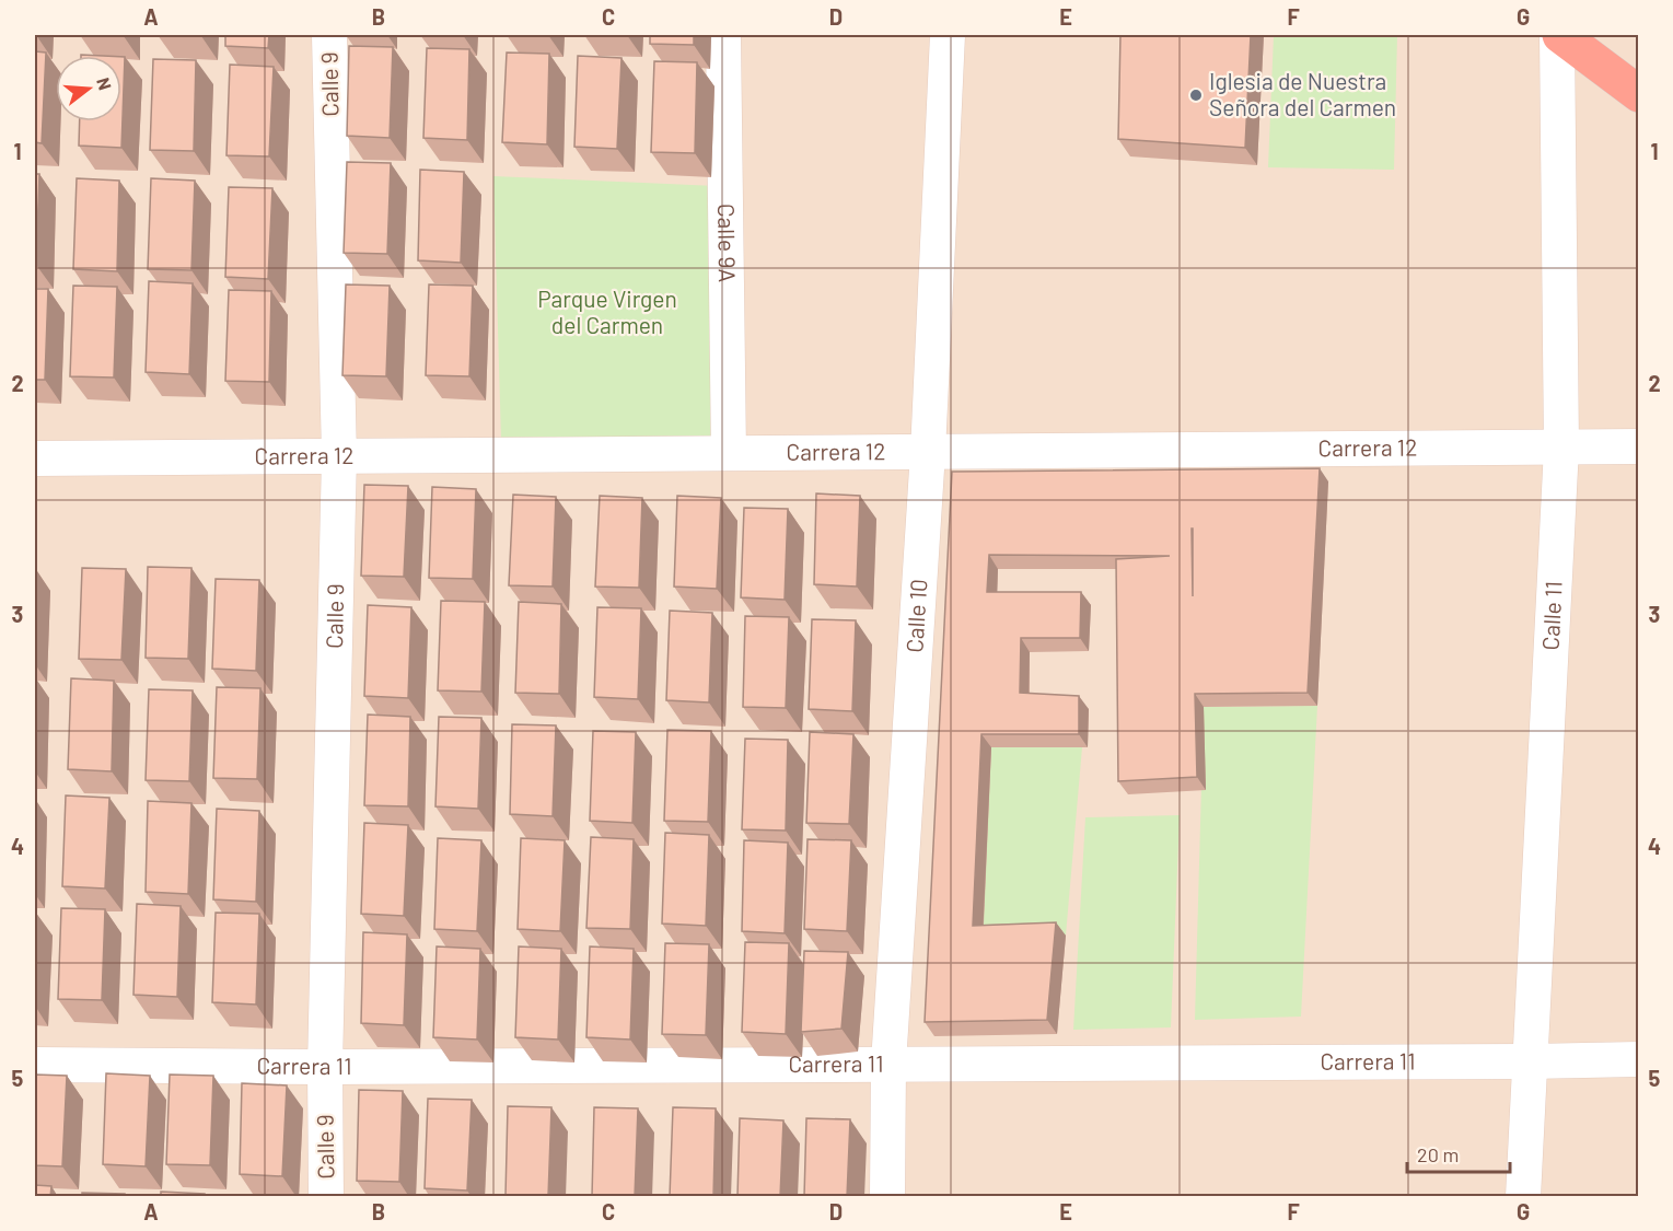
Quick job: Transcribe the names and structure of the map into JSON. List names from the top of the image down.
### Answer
{
  "streets": {
    "street": [
      "Calle 9",
      "Calle 9A",
      "Carrera 12",
      "Calle 10",
      "Calle 11",
      "Carrera 11"
    ]
  },
  "crossings": [
    ["Calle 9", "Carrera 12"],
    ["Calle 9", "Carrera 11"],
    ["Calle 9A", "Carrera 12"],
    ["Carrera 12", "Calle 10"],
    ["Carrera 12", "Calle 11"],
    ["Calle 10", "Carrera 11"],
    ["Calle 11", "Carrera 11"]
  ],
  "parks": ["Parque Virgen del Carmen"],
  "places": ["Iglesia de Nuestra Señora del Carmen"],
  "scale_bar": "20 m",
  "north": "right",
  "grid": {
    "columns": [
      "A",
      "B",
      "C",
      "D",
      "E",
      "F",
      "G"
    ],
    "rows": [
      "1",
      "2",
      "3",
      "4",
      "5"
    ]
  }
}
